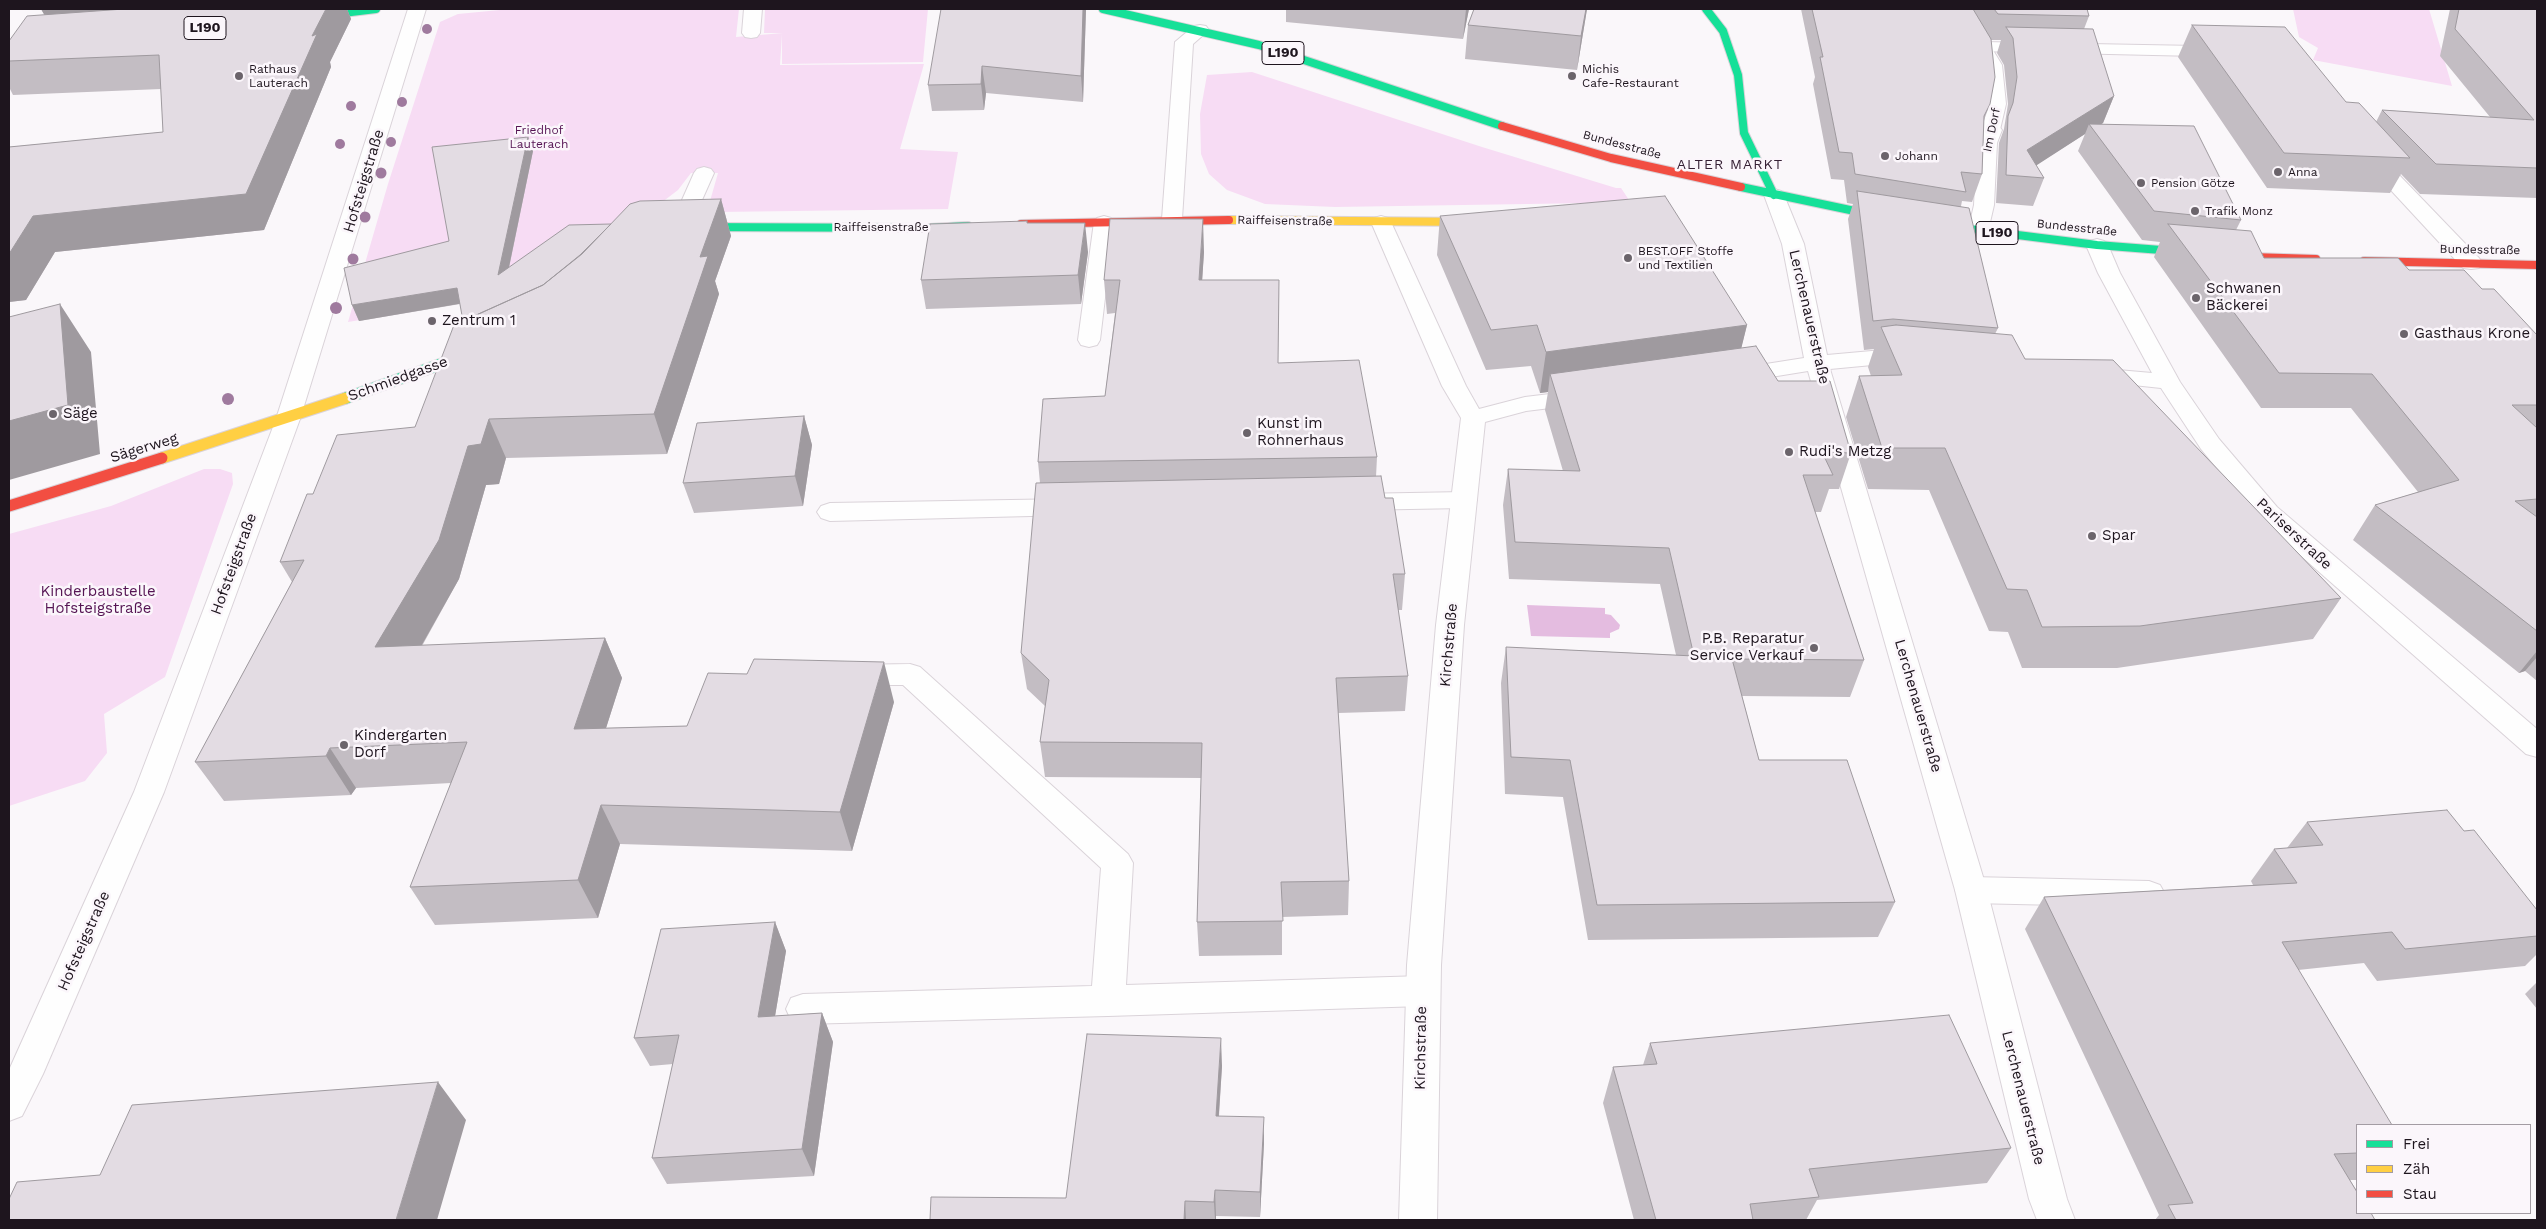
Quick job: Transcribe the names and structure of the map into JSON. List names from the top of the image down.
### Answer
{
  "streets": {
    "main road": [
      "L190",
      "Bundesstraße",
      "Raiffeisenstraße",
      "Schmiedgasse",
      "Sägerweg"
    ],
    "street": [
      "Im Dorf",
      "Hofsteigstraße",
      "Lerchenauerstraße",
      "Pariserstraße",
      "Kirchstraße"
    ]
  },
  "crossings": [
    ["Im Dorf", "Bundesstraße"],
    ["Bundesstraße", "Lerchenauerstraße"],
    ["Bundesstraße", "Pariserstraße"],
    ["Hofsteigstraße", "Schmiedgasse"],
    ["Hofsteigstraße", "Sägerweg"],
    ["Schmiedgasse", "Sägerweg"]
  ],
  "districts": ["ALTER MARKT"],
  "parks": ["Friedhof Lauterach", "Kinderbaustelle Hofsteigstraße"],
  "places": [
    "Rathaus Lauterach",
    "Michis Cafe-Restaurant",
    "Johann",
    "Anna",
    "Pension Götze",
    "Trafik Monz",
    "BEST.OFF Stoffe und Textilien",
    "Schwanen Bäckerei",
    "Zentrum 1",
    "Gasthaus Krone",
    "Säge",
    "Kunst im Rohnerhaus",
    "Rudi's Metzg",
    "Spar",
    "P.B. Reparatur Service Verkauf",
    "Kindergarten Dorf"
  ],
  "legend": ["Frei", "Zäh", "Stau"]
}
